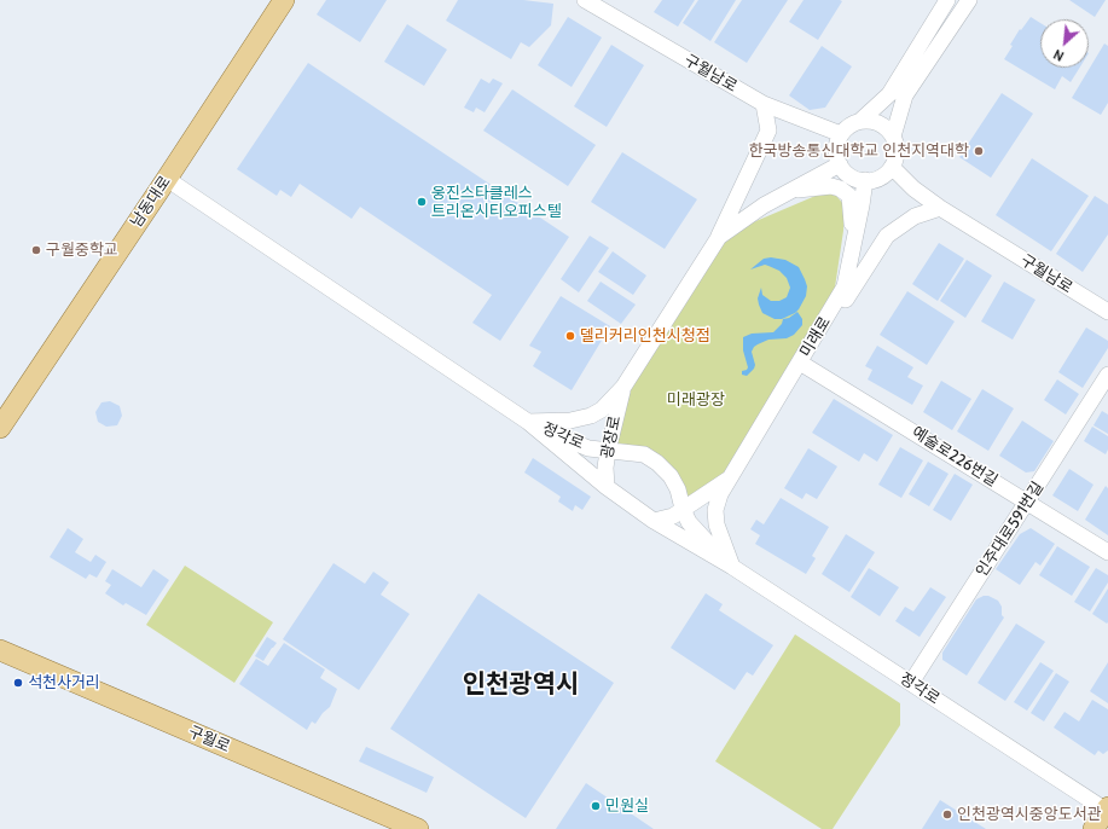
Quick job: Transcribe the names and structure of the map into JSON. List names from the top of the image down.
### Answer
{
  "streets": {
    "main road": ["남동대로", "구월로"],
    "street": [
      "구월남로",
      "미래로",
      "정각로",
      "광장로",
      "예술로226번길",
      "인주대로591번길"
    ]
  },
  "crossings": [
    ["구월남로", "미래로"],
    ["미래로", "정각로"],
    ["미래로", "예술로226번길"],
    ["정각로", "광장로"],
    ["정각로", "인주대로591번길"],
    ["예술로226번길", "인주대로591번길"]
  ],
  "districts": ["인천광역시"],
  "parks": ["미래광장"],
  "places": [
    "한국방송통신대학교 인천지역대학",
    "웅진스타클레스 트리온시티오피스텔",
    "구월중학교",
    "델리커리인천시청점",
    "석천사거리",
    "민원실",
    "인천광역시중앙도서관"
  ],
  "north": "bottom left"
}
